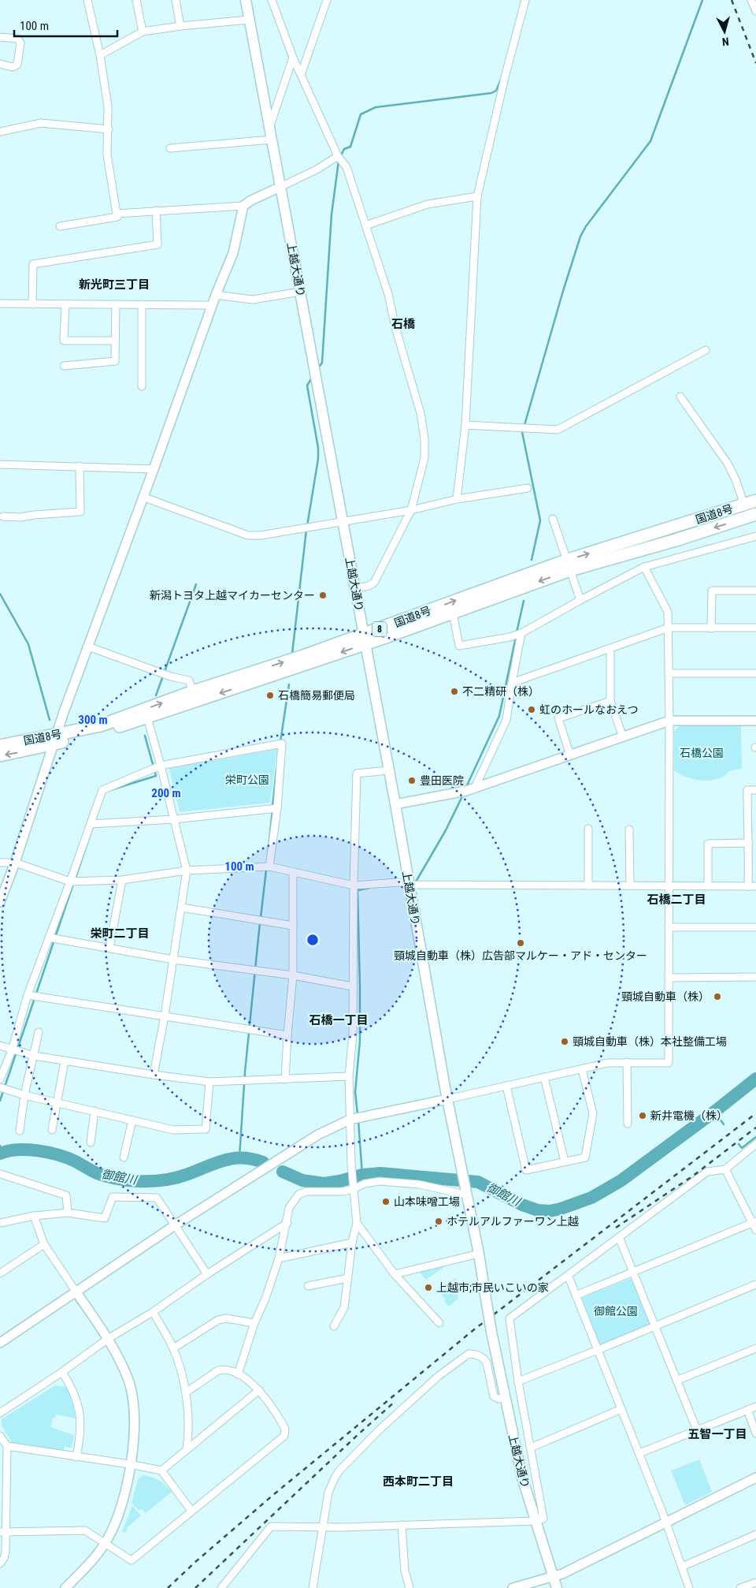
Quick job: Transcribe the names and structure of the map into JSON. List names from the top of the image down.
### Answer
{
  "streets": {
    "highway": ["国道8号", "8"],
    "main road": ["上越大通り"]
  },
  "crossings": [
    ["上越大通り", "国道8号"]
  ],
  "districts": [
    "新光町三丁目",
    "石橋",
    "石橋二丁目",
    "栄町二丁目",
    "石橋一丁目",
    "五智一丁目",
    "西本町二丁目"
  ],
  "water": ["御館川"],
  "parks": ["石橋公園", "栄町公園", "御館公園"],
  "places": [
    "新潟トヨタ上越マイカーセンター",
    "不二精研（株）",
    "石橋簡易郵便局",
    "虹のホールなおえつ",
    "豊田医院",
    "頸城自動車（株）広告部マルケー・アド・センター",
    "頸城自動車（株）",
    "頸城自動車（株）本社整備工場",
    "新井電機（株）",
    "山本味噌工場",
    "ホテルアルファーワン上越",
    "上越市;市民いこいの家"
  ],
  "scale_bar": "100 m",
  "north": "bottom",
  "rings": ["300 m", "200 m", "100 m"]
}
